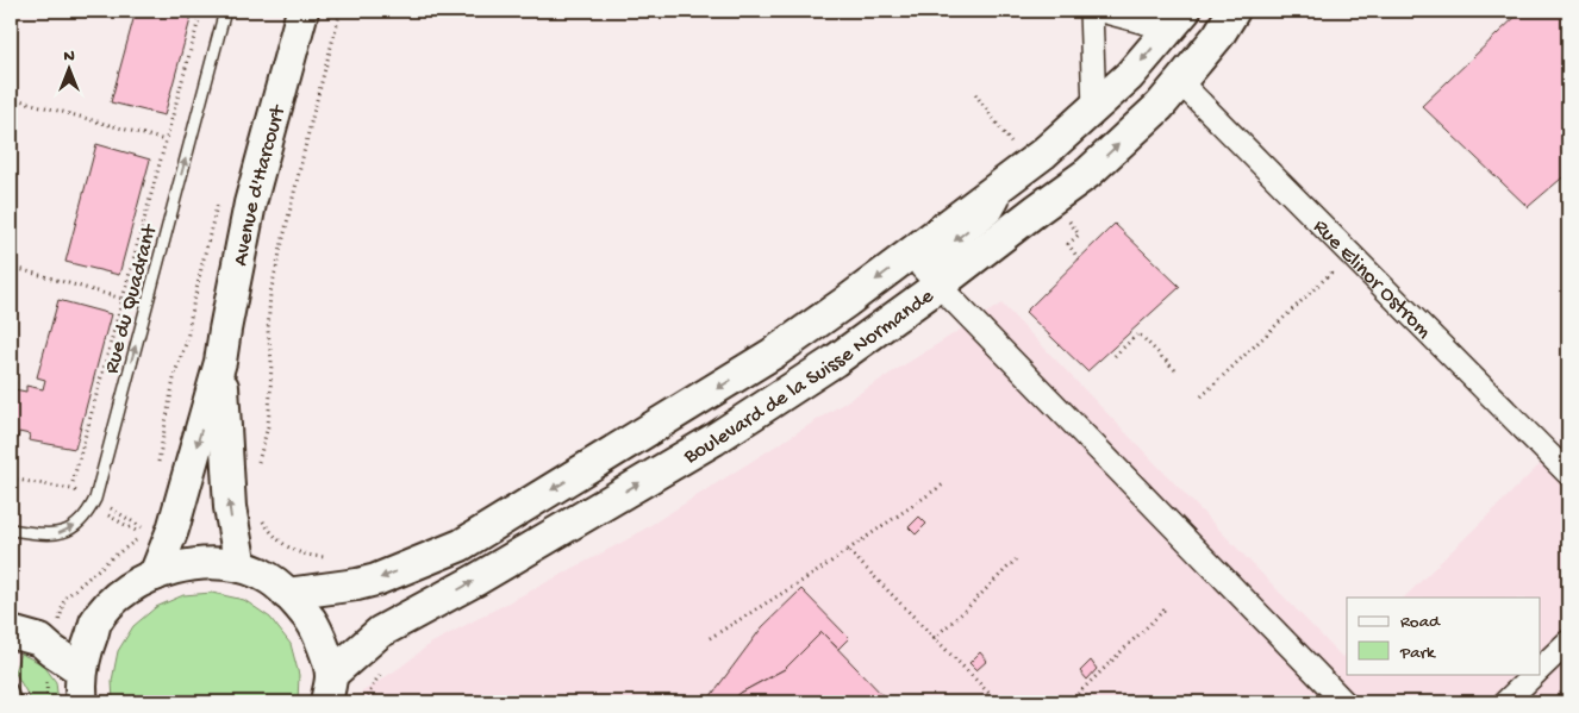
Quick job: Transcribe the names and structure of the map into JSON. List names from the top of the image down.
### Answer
{
  "streets": {
    "street": ["Avenue d'Harcourt", "Rue Elinor Ostrom", "Boulevard de la Suisse Normande"],
    "lane": ["Rue du Quadrant"]
  },
  "crossings": [
    ["Rue Elinor Ostrom", "Boulevard de la Suisse Normande"]
  ],
  "one_way": ["Rue du Quadrant"],
  "legend": ["Road", "Park"],
  "north": "top"
}
